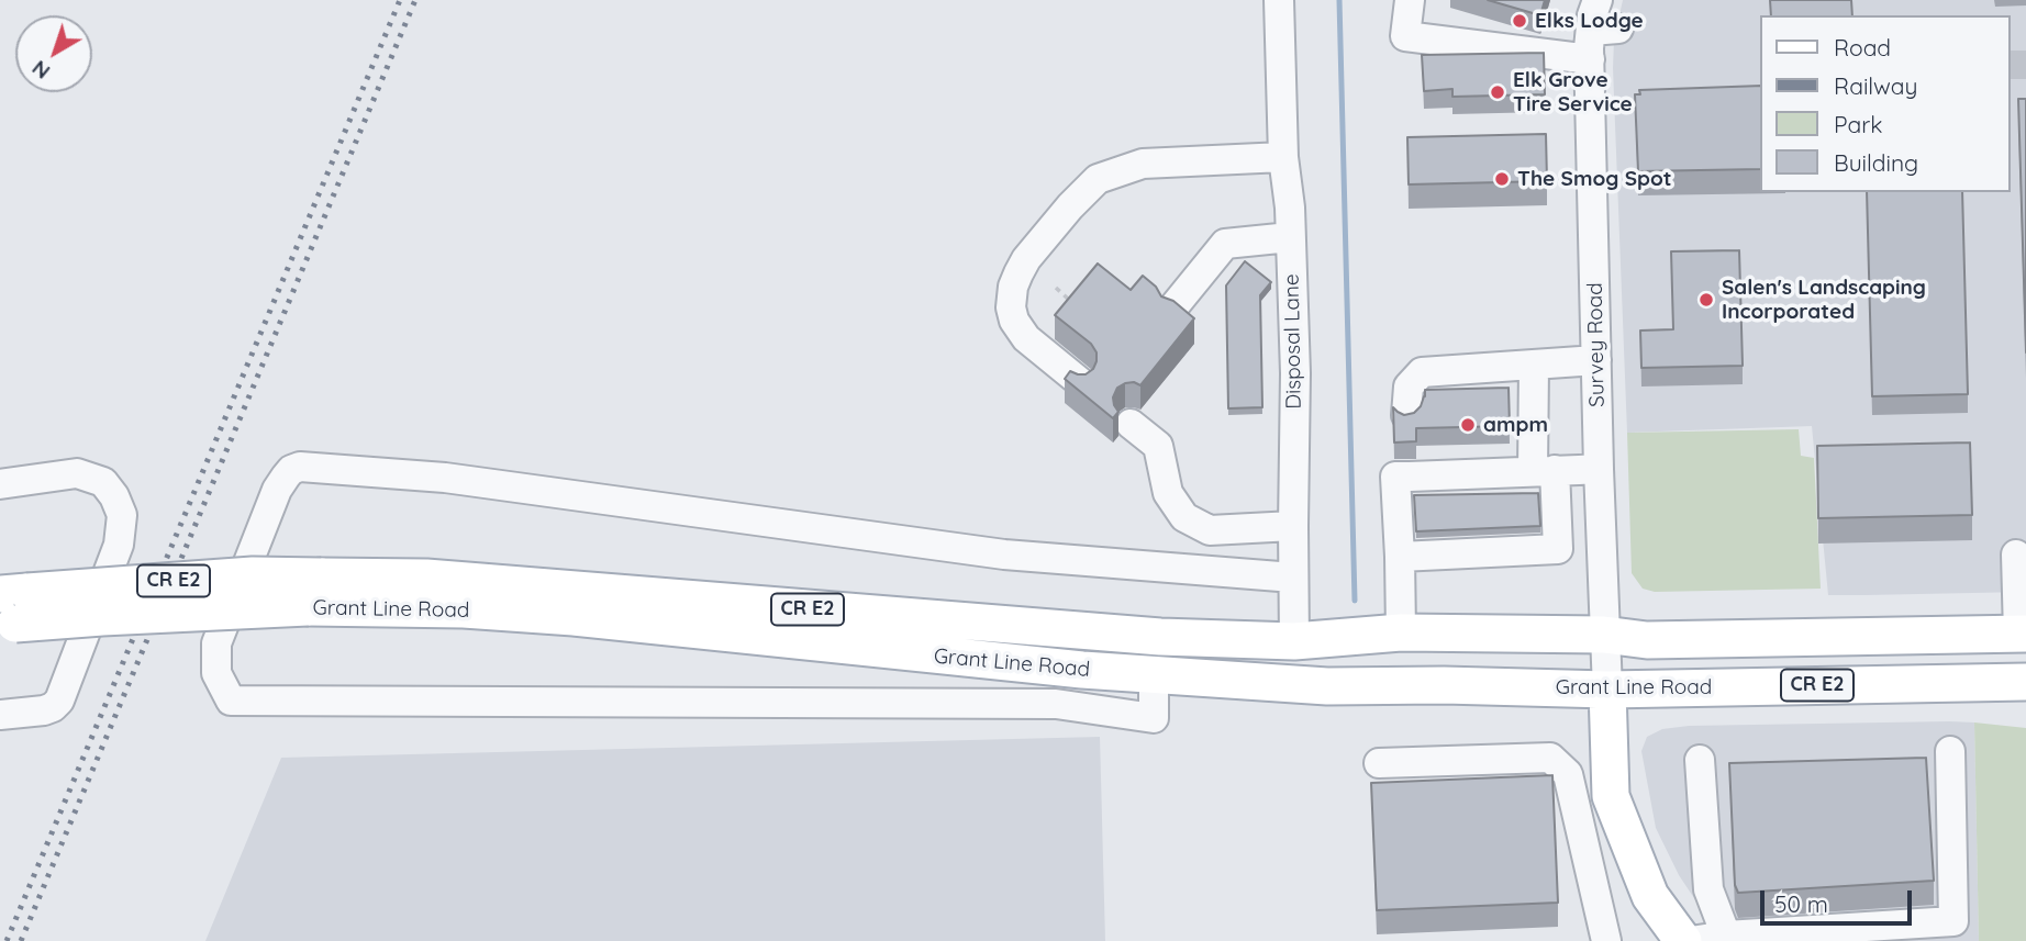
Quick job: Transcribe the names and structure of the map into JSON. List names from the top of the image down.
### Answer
{
  "streets": {
    "main road": ["CR E2", "Grant Line Road"],
    "street": ["Disposal Lane", "Survey Road"]
  },
  "crossings": [
    ["Disposal Lane", "Grant Line Road"],
    ["Survey Road", "Grant Line Road"]
  ],
  "places": [
    "Elks Lodge",
    "Elk Grove Tire Service",
    "The Smog Spot",
    "Salen's Landscaping Incorporated",
    "ampm"
  ],
  "legend": [
    "Road",
    "Railway",
    "Park",
    "Building"
  ],
  "scale_bar": "50 m",
  "north": "bottom left"
}
